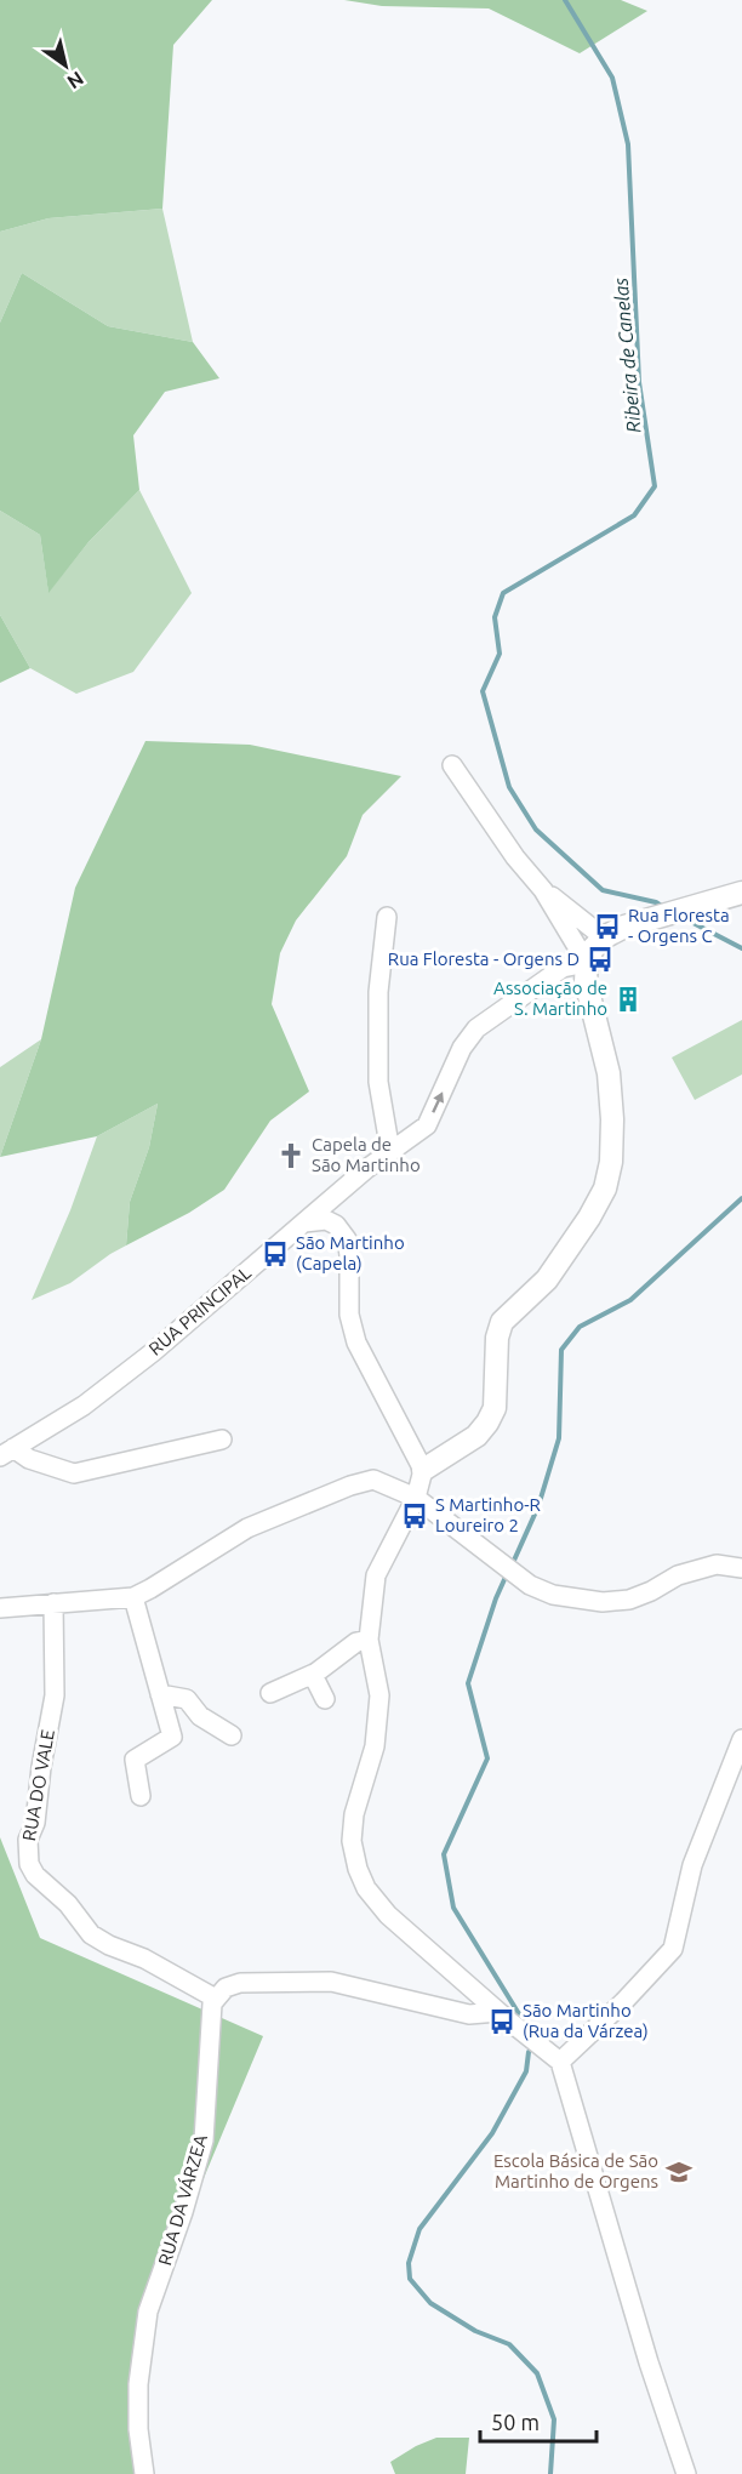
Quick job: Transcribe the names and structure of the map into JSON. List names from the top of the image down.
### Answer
{
  "streets": {
    "street": ["RUA PRINCIPAL", "RUA DO VALE", "RUA DA VÁRZEA"]
  },
  "crossings": [
    ["RUA DO VALE", "RUA DA VÁRZEA"]
  ],
  "one_way": ["RUA PRINCIPAL"],
  "water": ["Ribeira de Canelas"],
  "places": {
    "bus stop": [
      "Rua Floresta - Orgens C",
      "Rua Floresta - Orgens D",
      "São Martinho (Capela)",
      "S Martinho-R Loureiro 2",
      "São Martinho (Rua da Várzea)"
    ],
    "building": ["Associação de S. Martinho"],
    "church": ["Capela de São Martinho"],
    "school or university": ["Escola Básica de São Martinho de Orgens"]
  },
  "scale_bar": "50 m",
  "north": "bottom right"
}
